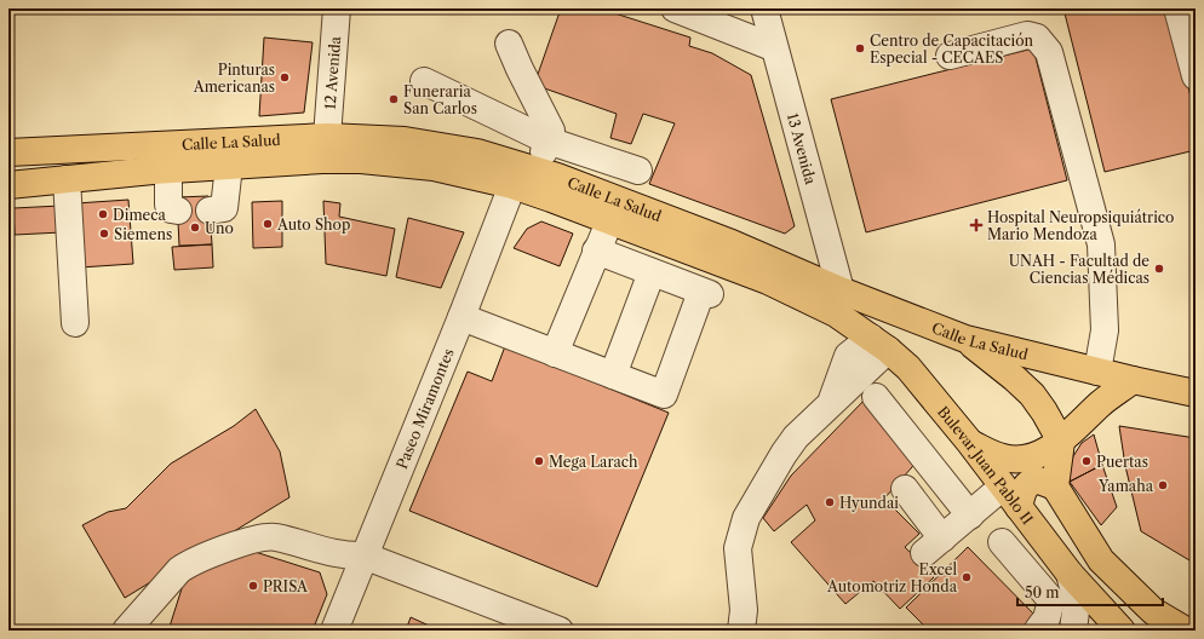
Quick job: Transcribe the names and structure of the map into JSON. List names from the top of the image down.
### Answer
{
  "streets": {
    "main road": ["Calle La Salud", "Bulevar Juan Pablo II"],
    "street": ["12 Avenida", "13 Avenida", "Paseo Miramontes"]
  },
  "crossings": [
    ["12 Avenida", "Calle La Salud"],
    ["Calle La Salud", "13 Avenida"],
    ["Calle La Salud", "Paseo Miramontes"],
    ["Calle La Salud", "Bulevar Juan Pablo II"],
    ["13 Avenida", "Bulevar Juan Pablo II"]
  ],
  "places": {
    "other": [
      "Centro de Capacitación Especial - CECAES",
      "Pinturas Americanas",
      "Funeraria San Carlos",
      "Dimeca",
      "Auto Shop",
      "Uno",
      "Siemens",
      "UNAH - Facultad de Ciencias Médicas",
      "Mega Larach",
      "Puertas",
      "Yamaha",
      "Hyundai",
      "Excel Automotriz Honda",
      "PRISA"
    ],
    "health": ["Hospital Neuropsiquiátrico Mario Mendoza"]
  },
  "scale_bar": "50 m"
}
